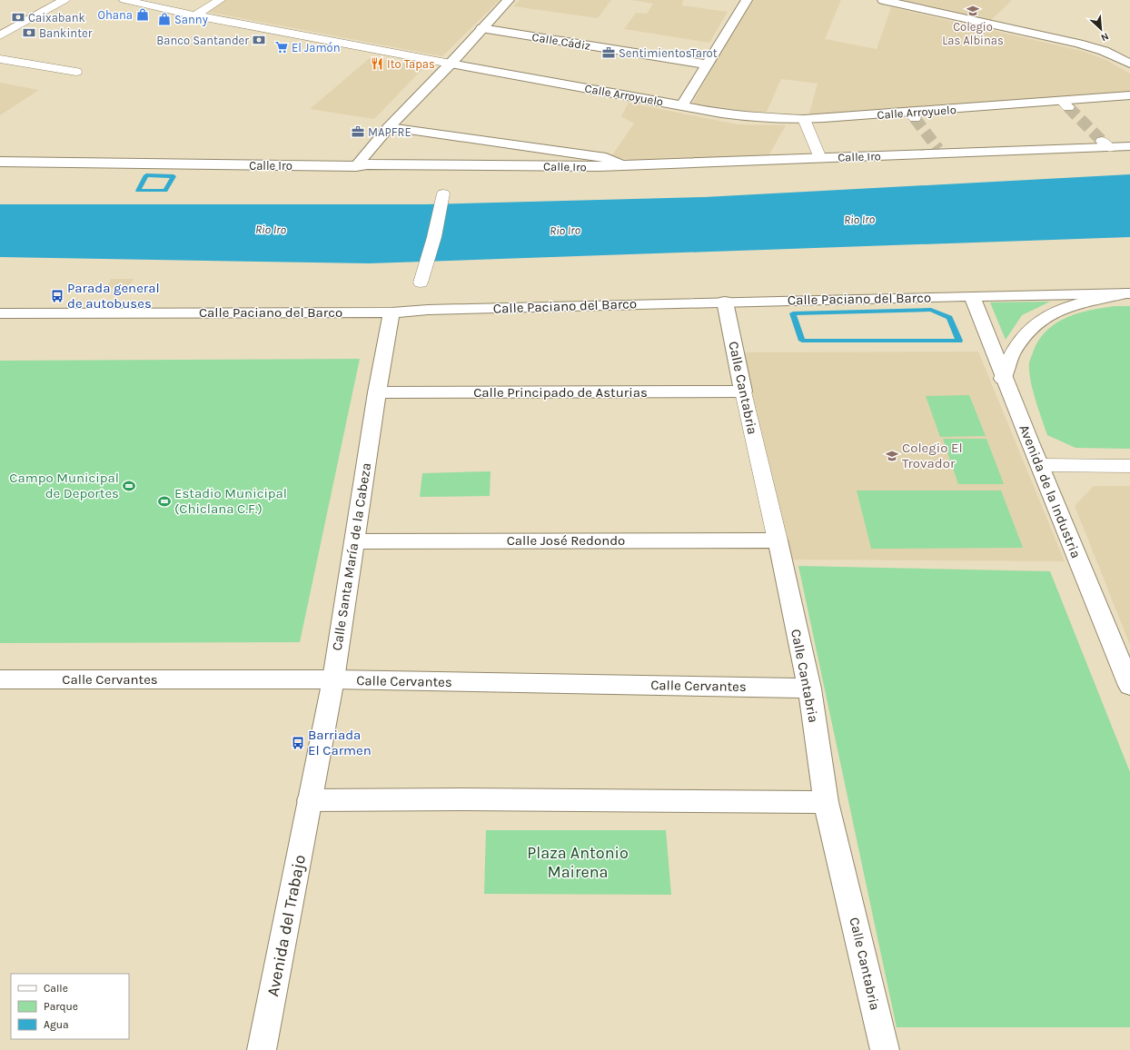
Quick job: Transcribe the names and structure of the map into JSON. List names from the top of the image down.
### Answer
{
  "streets": {
    "street": [
      "Calle Cádiz",
      "Calle Arroyuelo",
      "Calle Iro",
      "Calle Paciano del Barco",
      "Calle Cantabria",
      "Calle Principado de Asturias",
      "Avenida de la Industria",
      "Calle José Redondo",
      "Calle Santa María de la Cabeza",
      "Calle Cervantes",
      "Avenida del Trabajo"
    ]
  },
  "crossings": [
    ["Calle Paciano del Barco", "Calle Cantabria"],
    ["Calle Paciano del Barco", "Avenida de la Industria"],
    ["Calle Paciano del Barco", "Calle Santa María de la Cabeza"],
    ["Calle Cantabria", "Calle Principado de Asturias"],
    ["Calle Cantabria", "Calle José Redondo"],
    ["Calle Cantabria", "Calle Cervantes"],
    ["Calle Principado de Asturias", "Calle Santa María de la Cabeza"],
    ["Calle José Redondo", "Calle Santa María de la Cabeza"],
    ["Calle Santa María de la Cabeza", "Calle Cervantes"],
    ["Calle Santa María de la Cabeza", "Avenida del Trabajo"]
  ],
  "water": ["Rio Iro"],
  "parks": ["Plaza Antonio Mairena"],
  "places": {
    "school or university": ["Colegio Las Albinas", "Colegio El Trovador"],
    "shop": ["Ohana", "Sanny"],
    "bank": ["Caixabank", "Bankinter", "Banco Santander"],
    "supermarket": ["El Jamón"],
    "office": ["SentimientosTarot", "MAPFRE"],
    "restaurant": ["Ito Tapas"],
    "bus stop": ["Parada general de autobuses", "Barriada El Carmen"],
    "sports": ["Campo Municipal de Deportes", "Estadio Municipal (Chiclana C.F.)"]
  },
  "legend": ["Calle", "Parque", "Agua"],
  "north": "bottom right"
}
